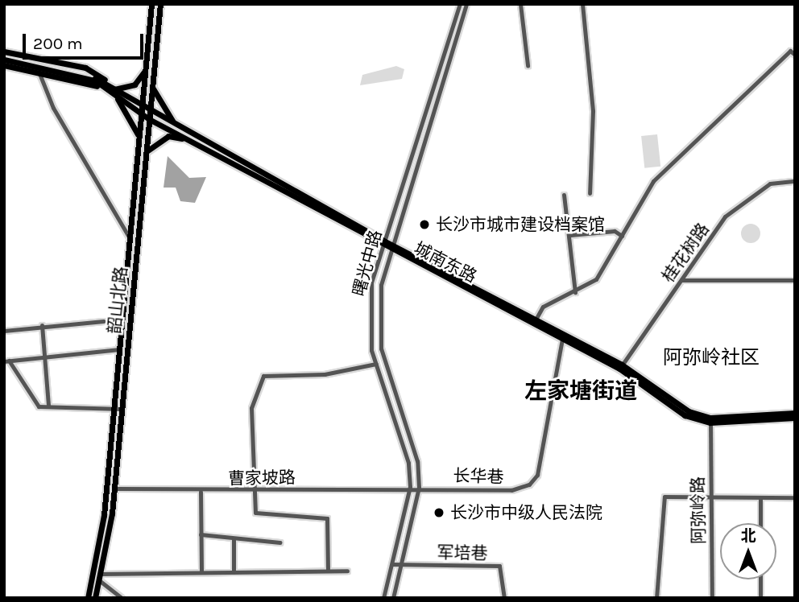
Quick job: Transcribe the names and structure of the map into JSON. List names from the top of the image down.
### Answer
{
  "streets": {
    "main road": ["城南东路", "韶山北路"],
    "street": [
      "桂花树路",
      "曙光中路",
      "长华巷",
      "曹家坡路",
      "阿弥岭路",
      "军培巷"
    ]
  },
  "crossings": [
    ["桂花树路", "城南东路"],
    ["城南东路", "曙光中路"],
    ["城南东路", "韶山北路"],
    ["城南东路", "长华巷"],
    ["城南东路", "阿弥岭路"],
    ["曙光中路", "长华巷"],
    ["曙光中路", "曹家坡路"],
    ["曙光中路", "军培巷"],
    ["韶山北路", "曹家坡路"],
    ["长华巷", "曹家坡路"]
  ],
  "districts": ["阿弥岭社区", "左家塘街道"],
  "places": ["长沙市城市建设档案馆", "长沙市中级人民法院"],
  "scale_bar": "200 m",
  "north": "top"
}
